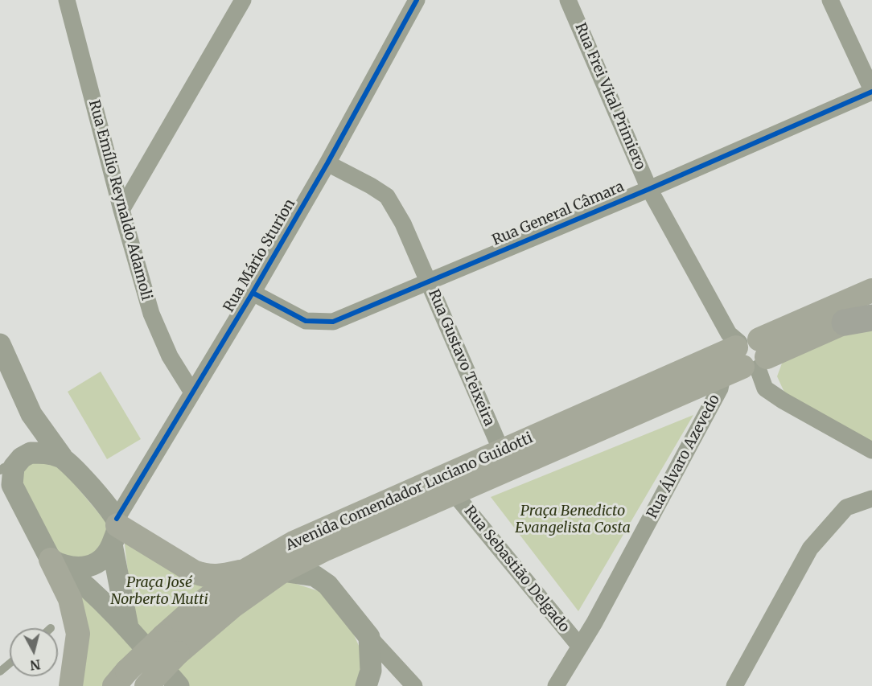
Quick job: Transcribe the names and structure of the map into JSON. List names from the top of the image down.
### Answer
{
  "streets": {
    "main road": ["Avenida Comendador Luciano Guidotti"],
    "street": [
      "Rua Frei Vital Primiero",
      "Rua Emílio Reynaldo Adamoli",
      "Rua General Câmara",
      "Rua Mário Sturion",
      "Rua Gustavo Teixeira",
      "Rua Álvaro Azevedo",
      "Rua Sebastião Delgado"
    ]
  },
  "crossings": [
    ["Rua Frei Vital Primiero", "Rua General Câmara"],
    ["Rua Frei Vital Primiero", "Rua Álvaro Azevedo"],
    ["Rua Frei Vital Primiero", "Avenida Comendador Luciano Guidotti"],
    ["Rua Emílio Reynaldo Adamoli", "Rua Mário Sturion"],
    ["Rua General Câmara", "Rua Mário Sturion"],
    ["Rua General Câmara", "Rua Gustavo Teixeira"],
    ["Rua Mário Sturion", "Rua Gustavo Teixeira"],
    ["Rua Gustavo Teixeira", "Avenida Comendador Luciano Guidotti"],
    ["Rua Álvaro Azevedo", "Avenida Comendador Luciano Guidotti"],
    ["Rua Álvaro Azevedo", "Rua Sebastião Delgado"],
    ["Avenida Comendador Luciano Guidotti", "Rua Sebastião Delgado"]
  ],
  "parks": ["Praça Benedicto Evangelista Costa", "Praça José Norberto Mutti"],
  "north": "bottom"
}
